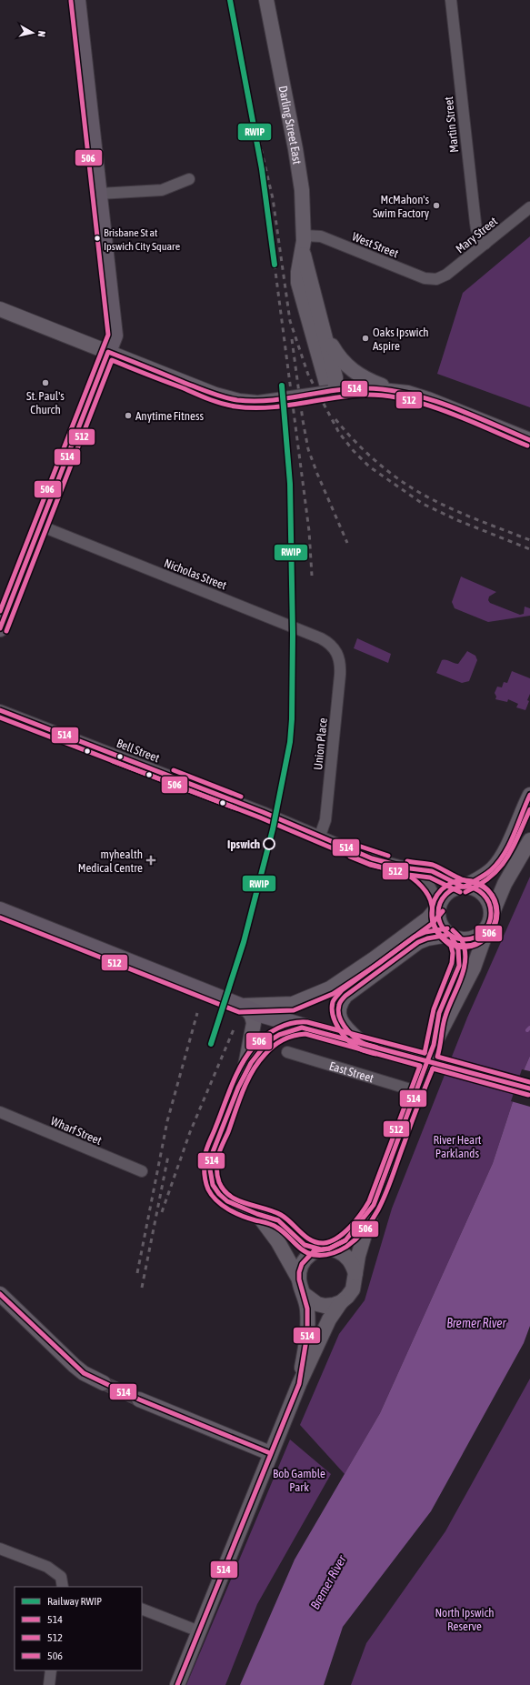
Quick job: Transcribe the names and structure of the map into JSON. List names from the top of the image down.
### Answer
{
  "streets": {
    "street": [
      "Martin Street",
      "Darling Street East",
      "Mary Street",
      "West Street",
      "Nicholas Street",
      "Union Place",
      "Bell Street",
      "East Street",
      "Wharf Street"
    ]
  },
  "crossings": [
    ["Martin Street", "Mary Street"],
    ["Darling Street East", "West Street"],
    ["Mary Street", "West Street"],
    ["Nicholas Street", "Union Place"],
    ["Union Place", "Bell Street"]
  ],
  "water": ["Bremer River"],
  "parks": ["River Heart Parklands", "Bob Gamble Park", "North Ipswich Reserve"],
  "places": {
    "other": [
      "McMahon's Swim Factory",
      "Brisbane St at Ipswich City Square",
      "Oaks Ipswich Aspire",
      "St. Paul's Church",
      "Anytime Fitness",
      "Ipswich"
    ],
    "health": ["myhealth Medical Centre"]
  },
  "lines": [
    "rail line RWIP",
    "transit line 506",
    "transit line 514",
    "transit line 512"
  ],
  "legend": [
    "Railway RWIP",
    "514",
    "512",
    "506"
  ],
  "north": "right"
}
